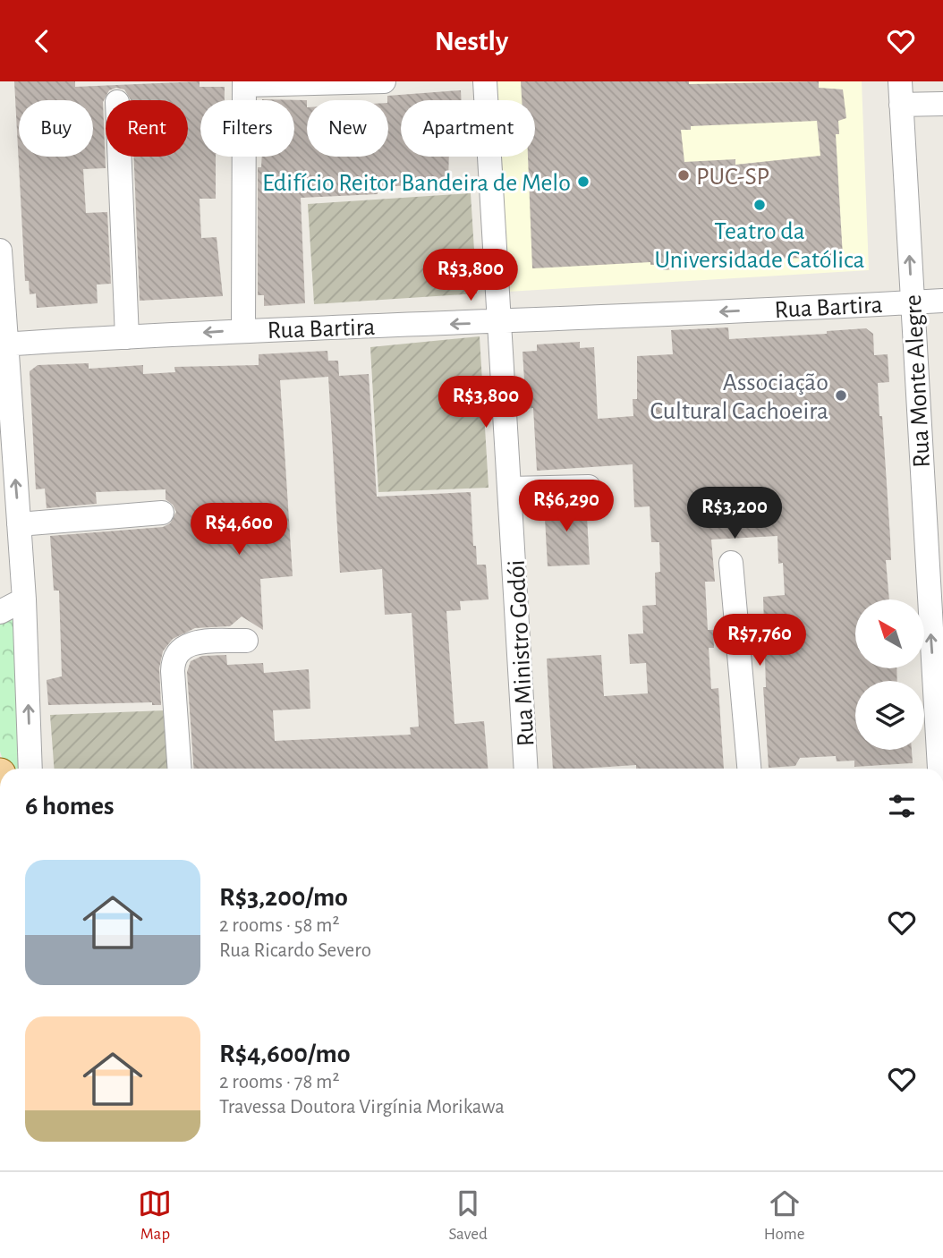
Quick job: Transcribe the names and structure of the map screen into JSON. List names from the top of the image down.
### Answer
{
  "streets": {
    "street": ["Rua Bartira", "Rua Monte Alegre", "Rua Ministro Godói"]
  },
  "crossings": [
    ["Rua Bartira", "Rua Monte Alegre"],
    ["Rua Bartira", "Rua Ministro Godói"]
  ],
  "one_way": ["Rua Bartira"],
  "places": [
    "PUC-SP",
    "Edifício Reitor Bandeira de Melo",
    "Teatro da Universidade Católica",
    "Associação Cultural Cachoeira"
  ],
  "north": "top left",
  "page": {
    "header": "Nestly",
    "chip": [
      "Buy",
      "Rent",
      "Filters",
      "New",
      "Apartment"
    ],
    "price": [
      "R$3,800",
      "R$3,800",
      "R$6,290",
      "R$3,200",
      "R$4,600",
      "R$7,760"
    ],
    "heading": "6 homes",
    "list": [
      {
        "name": "R$3,200/mo",
        "note": "2 rooms · 58 m² · Rua Ricardo Severo"
      },
      {
        "name": "R$4,600/mo",
        "note": "2 rooms · 78 m² · Travessa Doutora Virgínia Morikawa"
      }
    ],
    "tabs": ["Map", "Saved", "Home"]
  }
}
